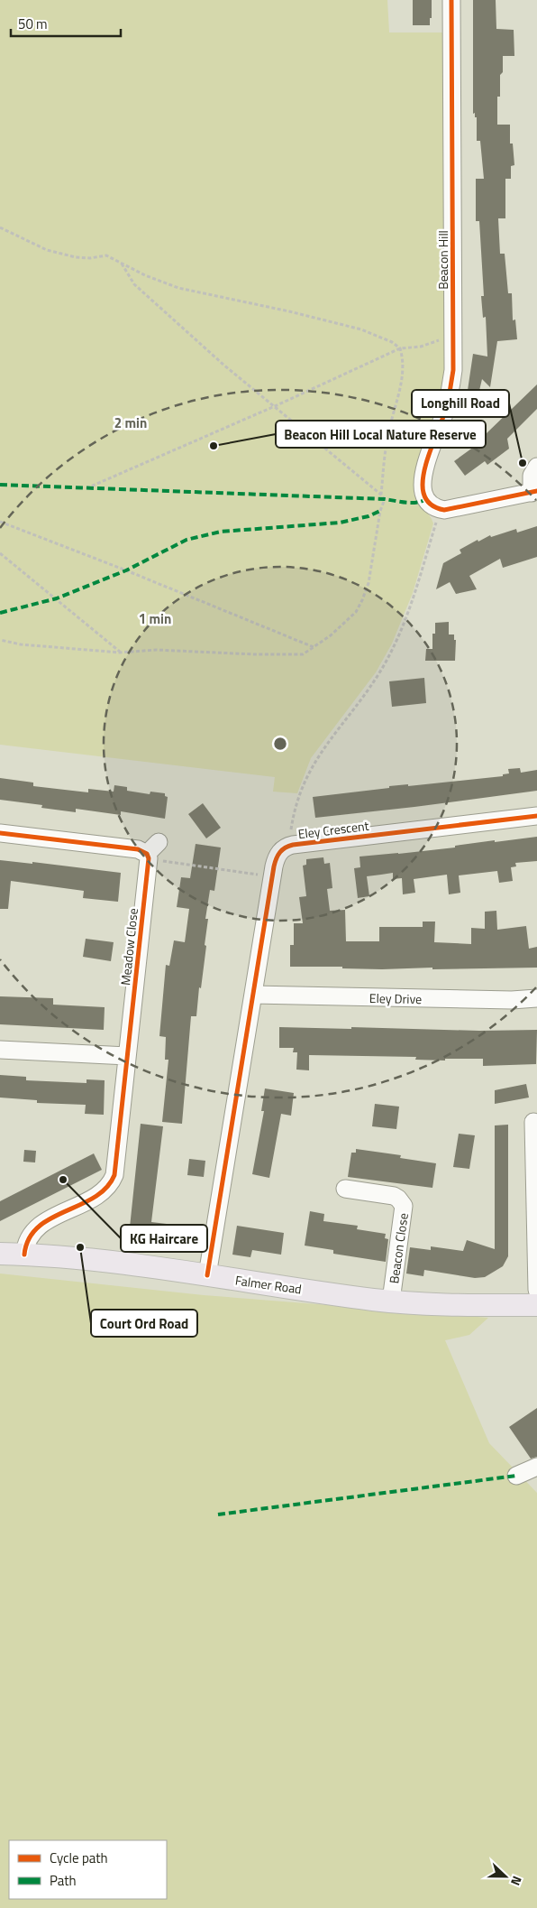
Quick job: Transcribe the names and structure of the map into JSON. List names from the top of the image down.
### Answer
{
  "streets": {
    "main road": ["Falmer Road"],
    "street": [
      "Beacon Hill",
      "Eley Crescent",
      "Meadow Close",
      "Eley Drive",
      "Beacon Close"
    ]
  },
  "crossings": [
    ["Eley Crescent", "Eley Drive"],
    ["Eley Crescent", "Falmer Road"],
    ["Meadow Close", "Falmer Road"],
    ["Beacon Close", "Falmer Road"]
  ],
  "places": [
    "Beacon Hill Local Nature Reserve",
    "Longhill Road",
    "KG Haircare",
    "Court Ord Road"
  ],
  "legend": ["Cycle path", "Path"],
  "scale_bar": "50 m",
  "north": "right",
  "rings": ["2 min", "1 min"]
}
